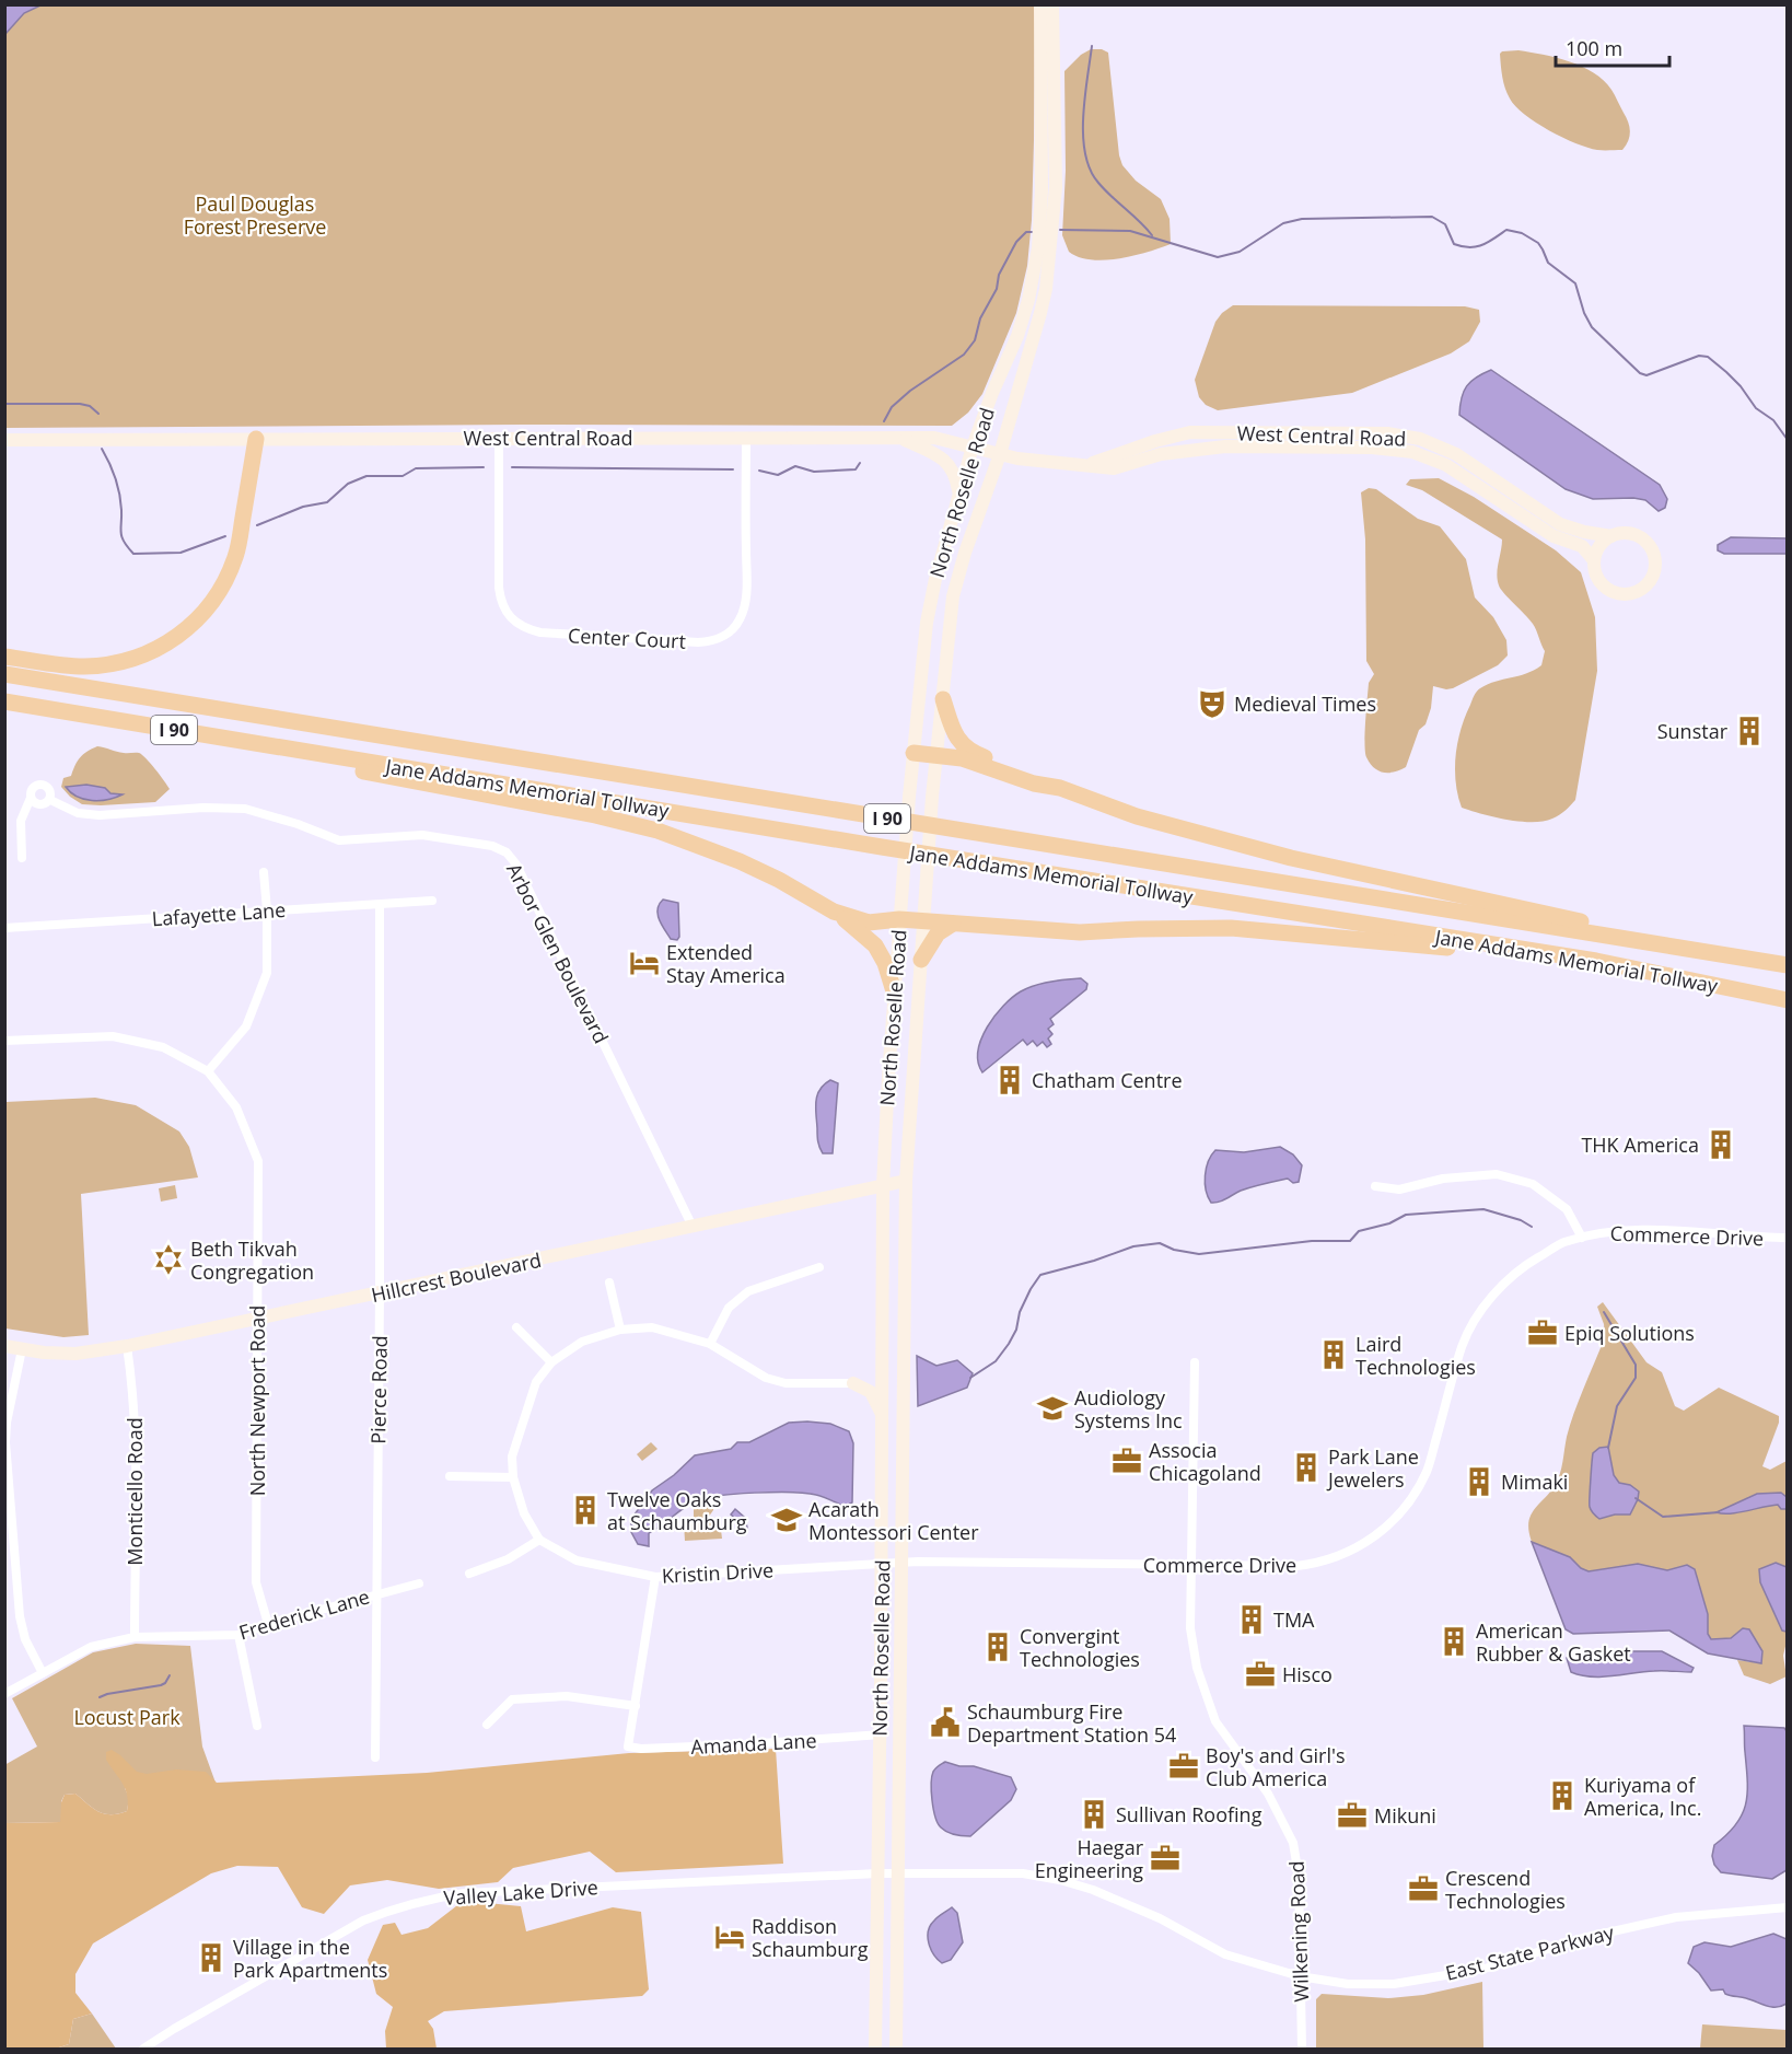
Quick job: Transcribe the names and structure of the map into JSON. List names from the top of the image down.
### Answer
{
  "streets": {
    "highway": ["I 90", "Jane Addams Memorial Tollway"],
    "main road": ["West Central Road", "North Roselle Road", "Hillcrest Boulevard"],
    "street": [
      "Center Court",
      "Lafayette Lane",
      "Arbor Glen Boulevard",
      "Commerce Drive",
      "Pierce Road",
      "North Newport Road",
      "Monticello Road",
      "Kristin Drive",
      "Frederick Lane",
      "Amanda Lane",
      "Valley Lake Drive",
      "Wilkening Road",
      "East State Parkway"
    ]
  },
  "crossings": [
    ["West Central Road", "North Roselle Road"],
    ["West Central Road", "Center Court"],
    ["North Roselle Road", "Commerce Drive"],
    ["North Roselle Road", "Hillcrest Boulevard"],
    ["North Roselle Road", "Kristin Drive"],
    ["North Roselle Road", "Amanda Lane"],
    ["North Roselle Road", "Valley Lake Drive"],
    ["North Roselle Road", "East State Parkway"],
    ["Lafayette Lane", "Pierce Road"],
    ["Arbor Glen Boulevard", "Hillcrest Boulevard"],
    ["Commerce Drive", "Kristin Drive"],
    ["Commerce Drive", "Wilkening Road"],
    ["Hillcrest Boulevard", "Pierce Road"],
    ["Hillcrest Boulevard", "North Newport Road"],
    ["Hillcrest Boulevard", "Monticello Road"],
    ["Pierce Road", "Frederick Lane"],
    ["North Newport Road", "Frederick Lane"],
    ["Monticello Road", "Frederick Lane"],
    ["Valley Lake Drive", "East State Parkway"],
    ["Wilkening Road", "East State Parkway"]
  ],
  "parks": ["Paul Douglas Forest Preserve", "Locust Park"],
  "places": {
    "theatre": ["Medieval Times"],
    "building": [
      "Sunstar",
      "Chatham Centre",
      "THK America",
      "Laird Technologies",
      "Park Lane Jewelers",
      "Mimaki",
      "Twelve Oaks at Schaumburg",
      "TMA",
      "American Rubber & Gasket",
      "Convergint Technologies",
      "Kuriyama of America, Inc.",
      "Sullivan Roofing",
      "Village in the Park Apartments"
    ],
    "hotel": ["Extended Stay America", "Raddison Schaumburg"],
    "synagogue": ["Beth Tikvah Congregation"],
    "office": [
      "Epiq Solutions",
      "Associa Chicagoland",
      "Hisco",
      "Boy's and Girl's Club America",
      "Mikuni",
      "Haegar Engineering",
      "Crescend Technologies"
    ],
    "school or university": ["Audiology Systems Inc", "Acarath Montessori Center"],
    "public building": ["Schaumburg Fire Department Station 54"]
  },
  "scale_bar": "100 m"
}
